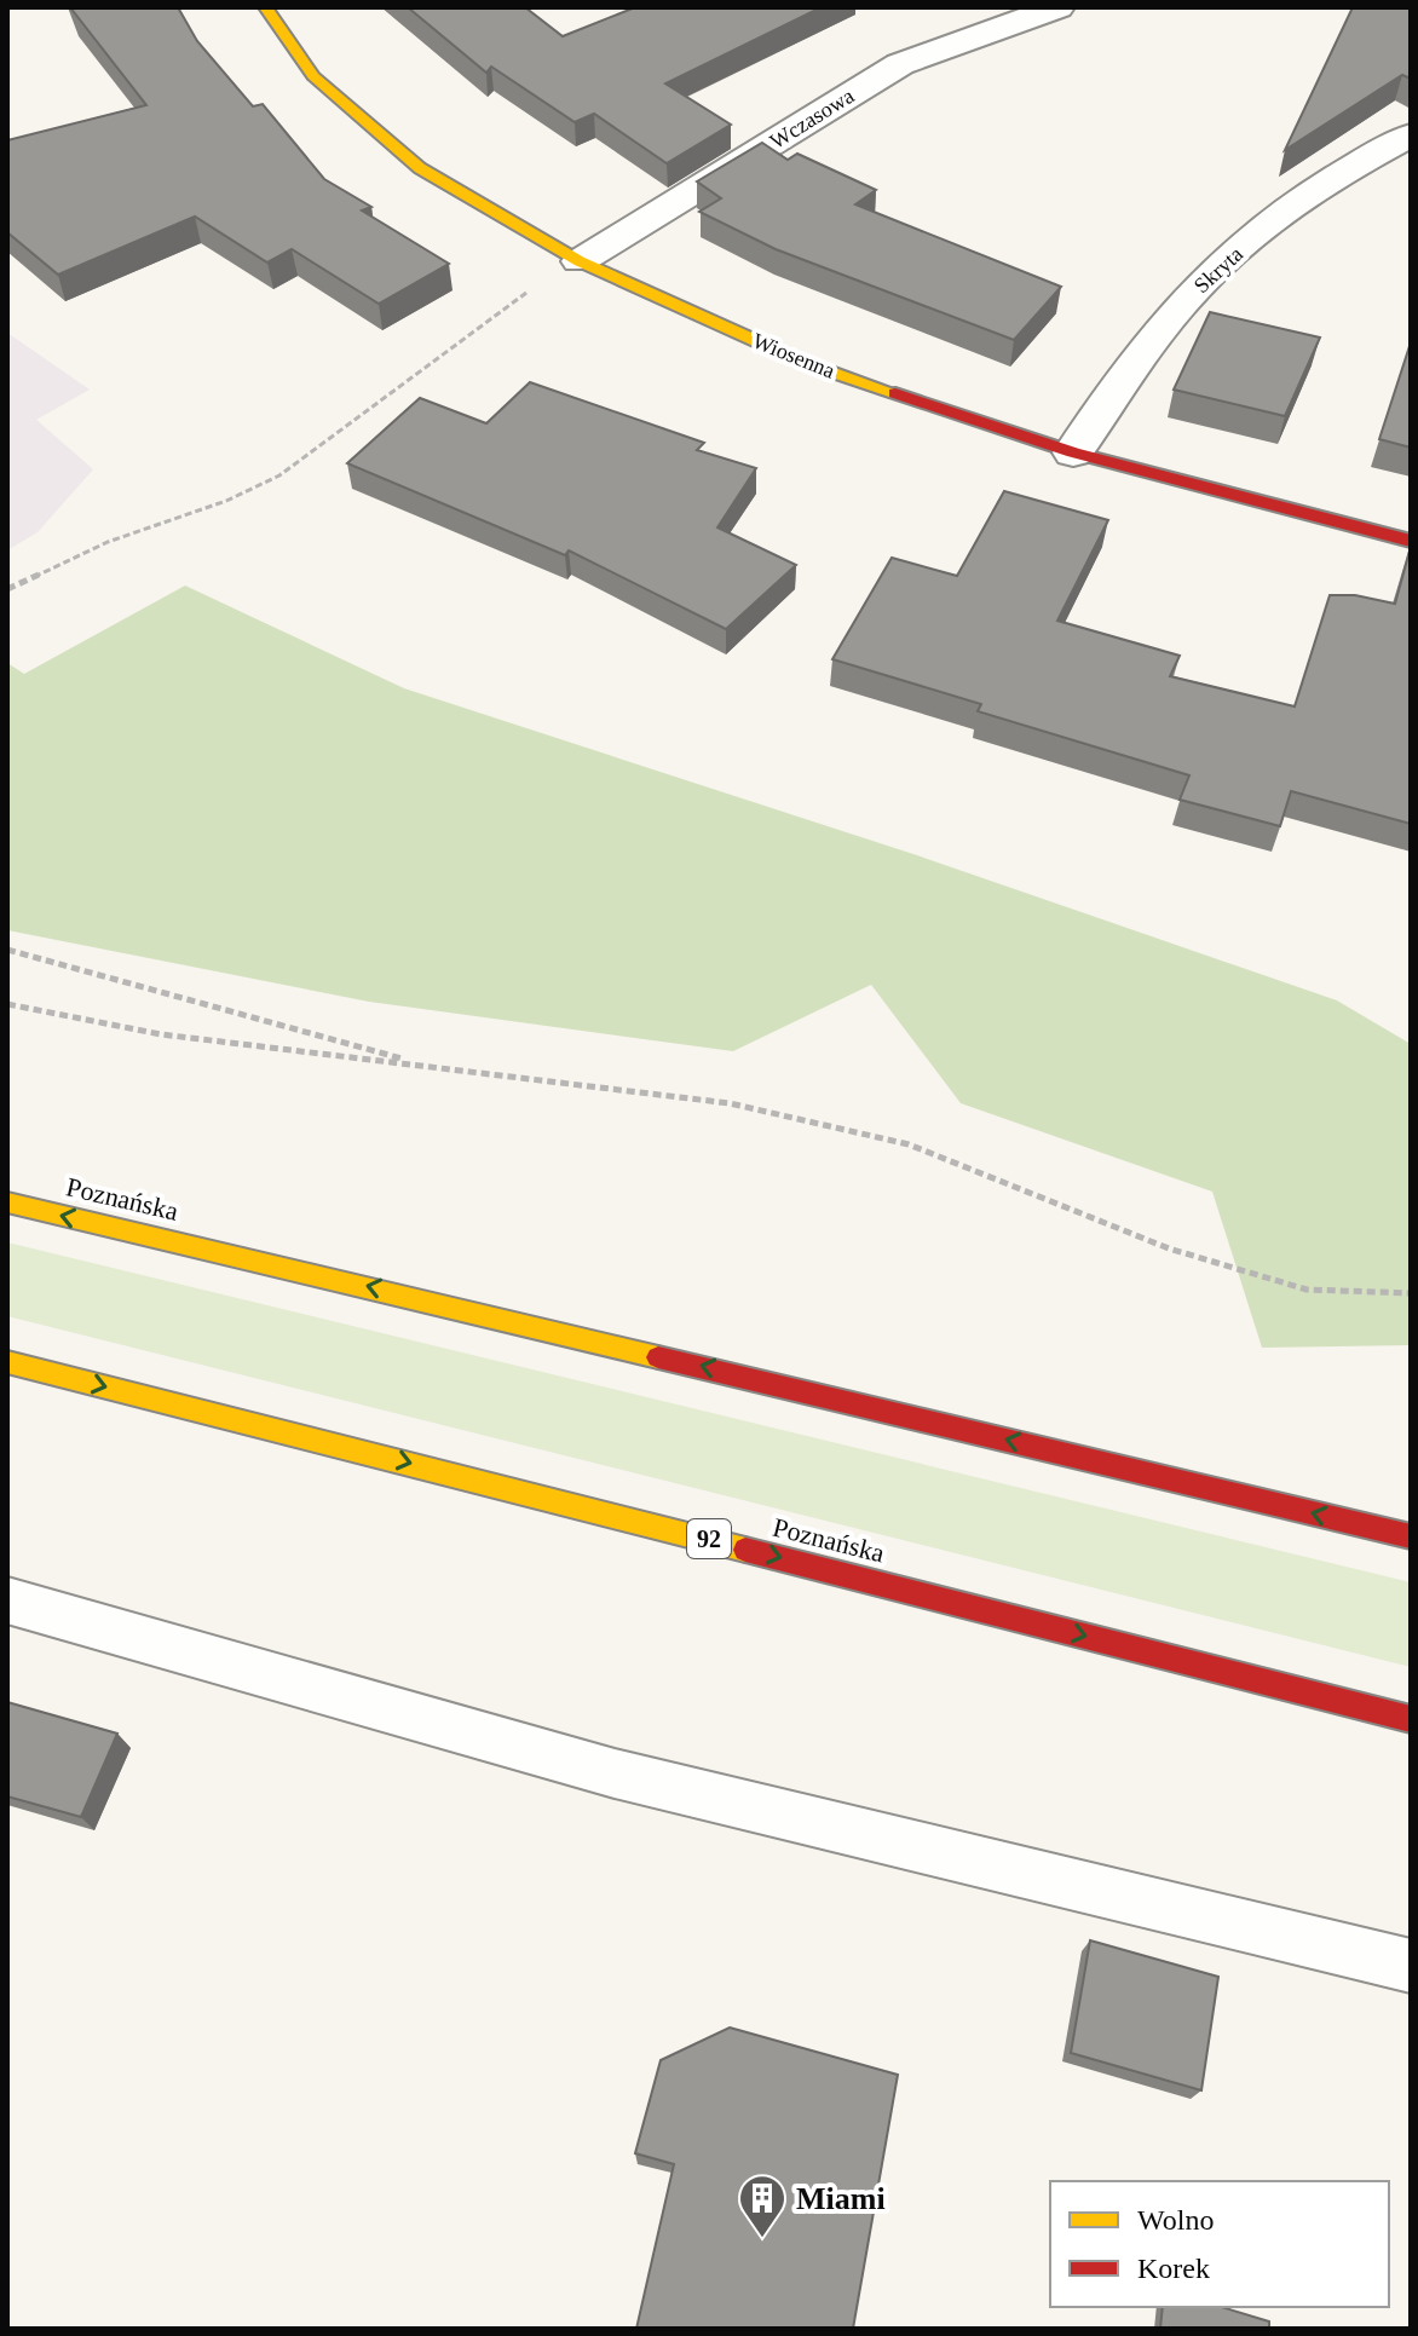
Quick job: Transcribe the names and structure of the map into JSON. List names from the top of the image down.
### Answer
{
  "streets": {
    "main road": ["Wiosenna", "Poznańska", "92"],
    "street": ["Wczasowa", "Skryta"]
  },
  "crossings": [
    ["Wczasowa", "Wiosenna"],
    ["Skryta", "Wiosenna"]
  ],
  "places": {
    "building": ["Miami"]
  },
  "legend": ["Wolno", "Korek"]
}
